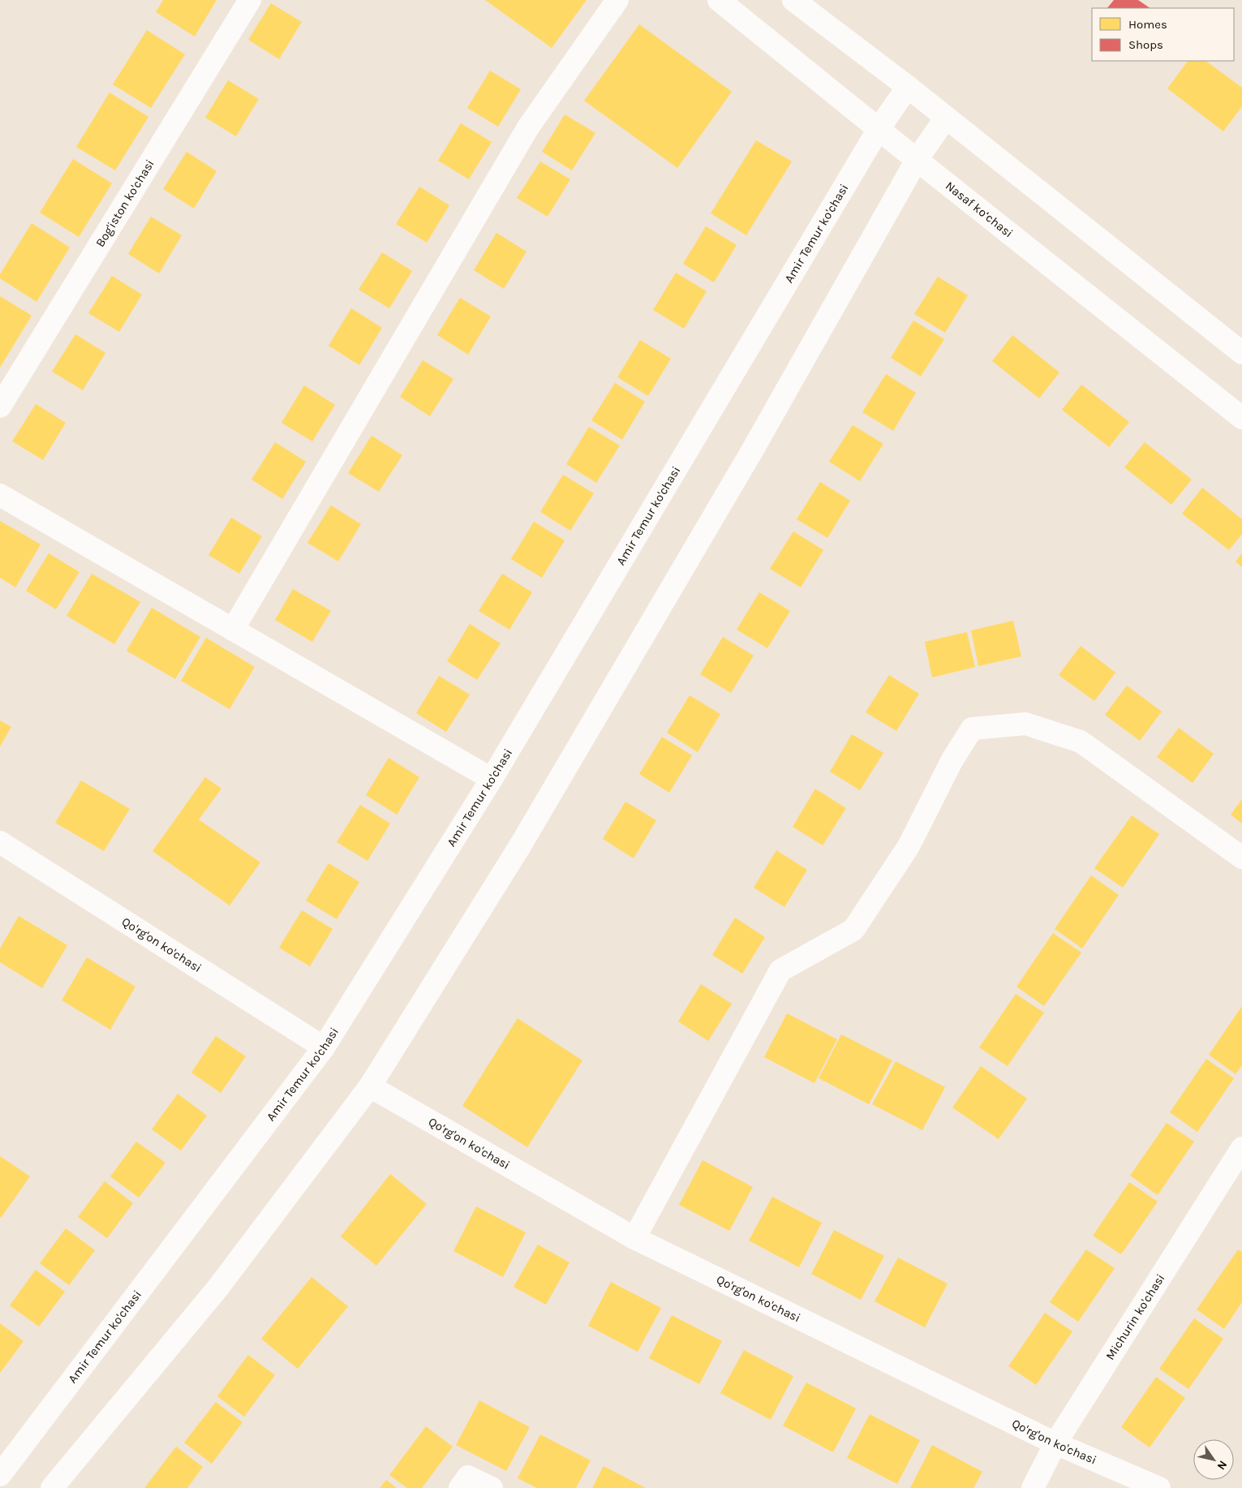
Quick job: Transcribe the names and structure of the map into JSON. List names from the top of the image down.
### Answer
{
  "streets": {
    "main road": [
      "Bog'iston ko'chasi",
      "Nasaf ko‘chasi",
      "Amir Temur ko'chasi",
      "Qo'rg'on ko'chasi",
      "Michurin ko'chasi"
    ]
  },
  "crossings": [
    ["Nasaf ko‘chasi", "Amir Temur ko'chasi"],
    ["Amir Temur ko'chasi", "Qo'rg'on ko'chasi"],
    ["Qo'rg'on ko'chasi", "Michurin ko'chasi"]
  ],
  "legend": ["Homes", "Shops"],
  "north": "bottom right"
}
